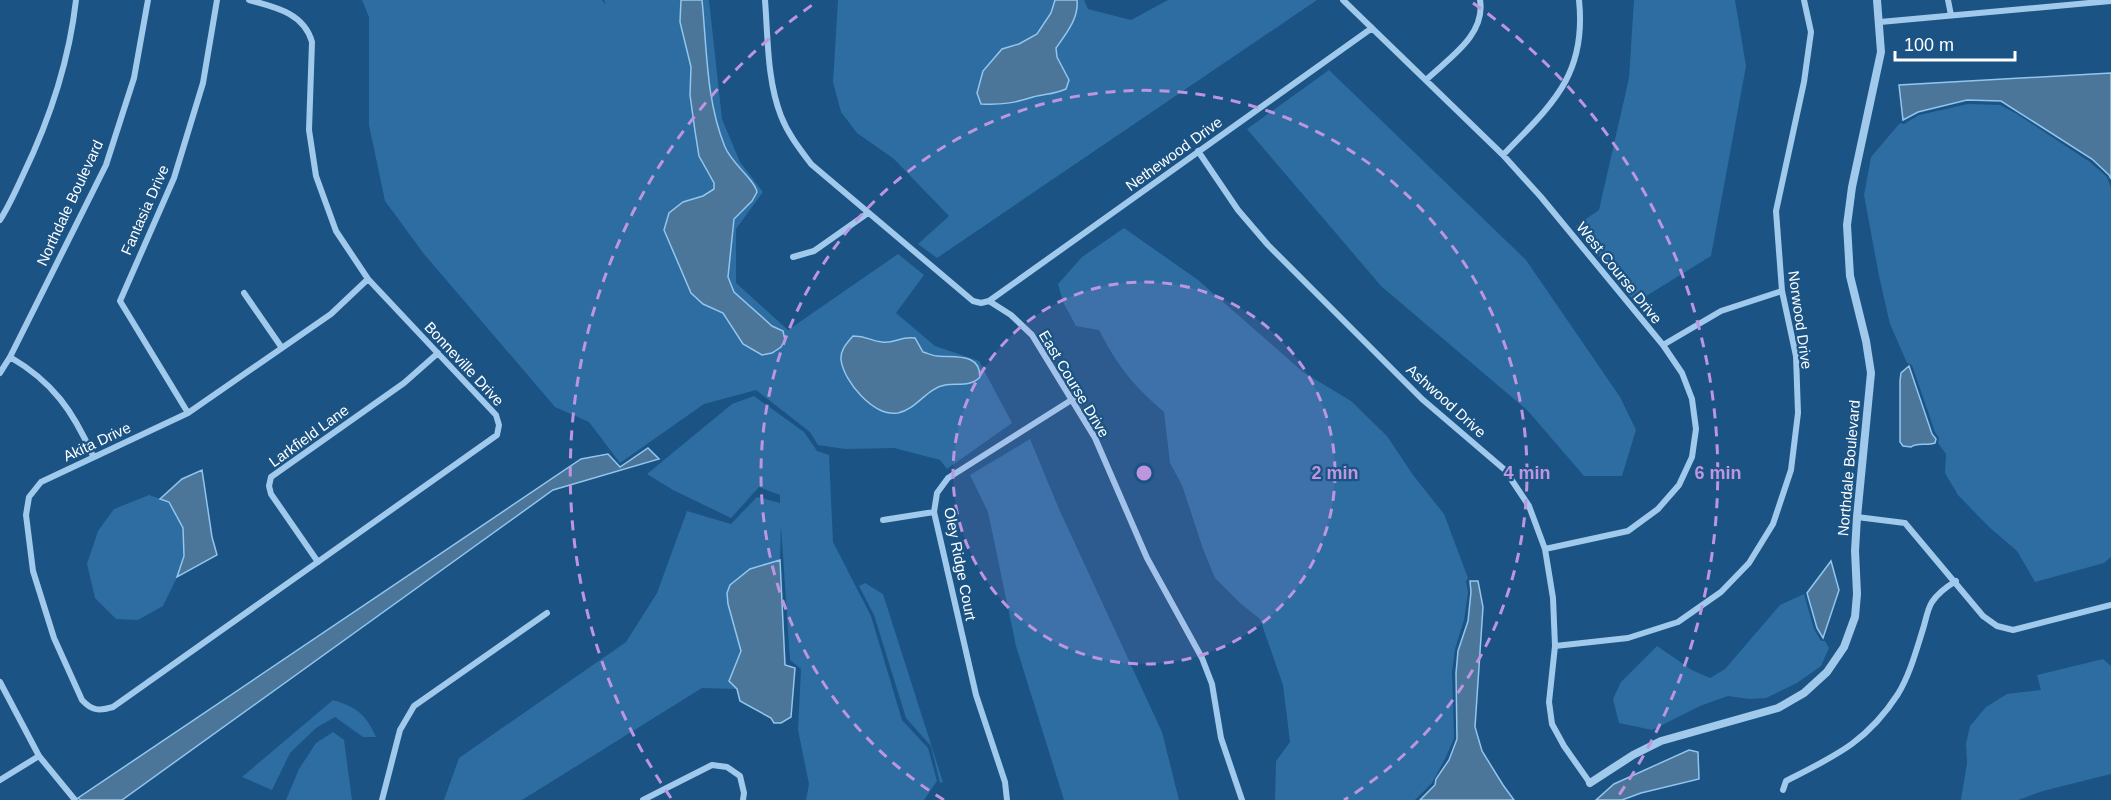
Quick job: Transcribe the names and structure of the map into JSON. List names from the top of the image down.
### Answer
{
  "streets": {
    "street": [
      "Nethewood Drive",
      "Northdale Boulevard",
      "Fantasia Drive",
      "West Course Drive",
      "Norwood Drive",
      "Bonneville Drive",
      "East Course Drive",
      "Ashwood Drive",
      "Larkfield Lane",
      "Akita Drive",
      "Oley Ridge Court"
    ]
  },
  "crossings": [
    ["Nethewood Drive", "West Course Drive"],
    ["Nethewood Drive", "East Course Drive"],
    ["Nethewood Drive", "Ashwood Drive"],
    ["Northdale Boulevard", "Ashwood Drive"],
    ["Fantasia Drive", "Akita Drive"],
    ["West Course Drive", "Ashwood Drive"],
    ["Norwood Drive", "Ashwood Drive"],
    ["Bonneville Drive", "Larkfield Lane"],
    ["Bonneville Drive", "Akita Drive"],
    ["East Course Drive", "Oley Ridge Court"]
  ],
  "scale_bar": "100 m",
  "rings": ["2 min", "4 min", "6 min"]
}
